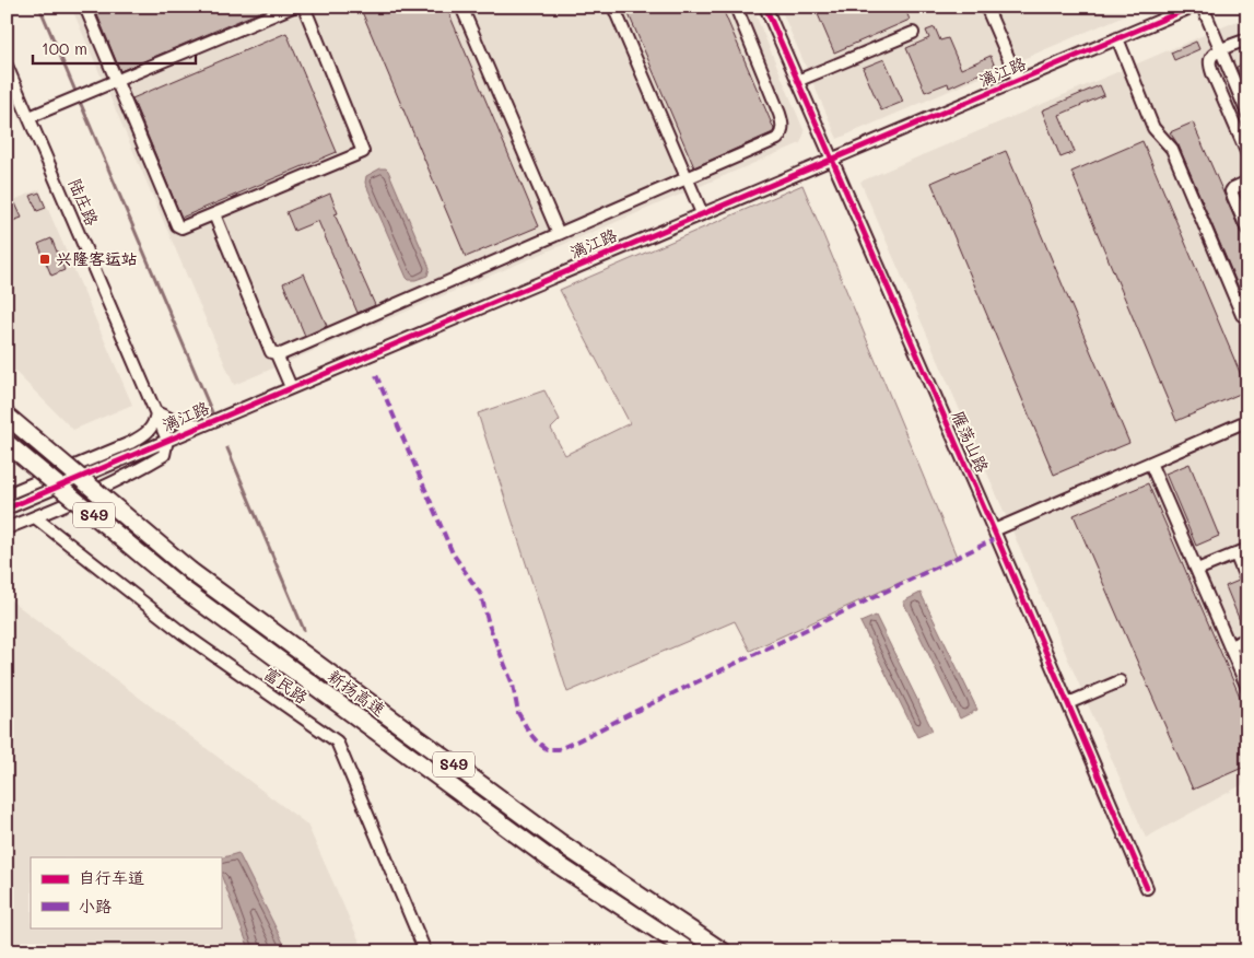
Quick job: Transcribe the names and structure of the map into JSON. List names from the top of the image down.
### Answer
{
  "streets": {
    "highway": ["S49", "新扬高速"],
    "street": [
      "漓江路",
      "陆庄路",
      "雁荡山路",
      "富民路"
    ]
  },
  "crossings": [
    ["漓江路", "陆庄路"],
    ["漓江路", "雁荡山路"]
  ],
  "places": {
    "transit": ["兴隆客运站"]
  },
  "legend": ["自行车道", "小路"],
  "scale_bar": "100 m"
}
